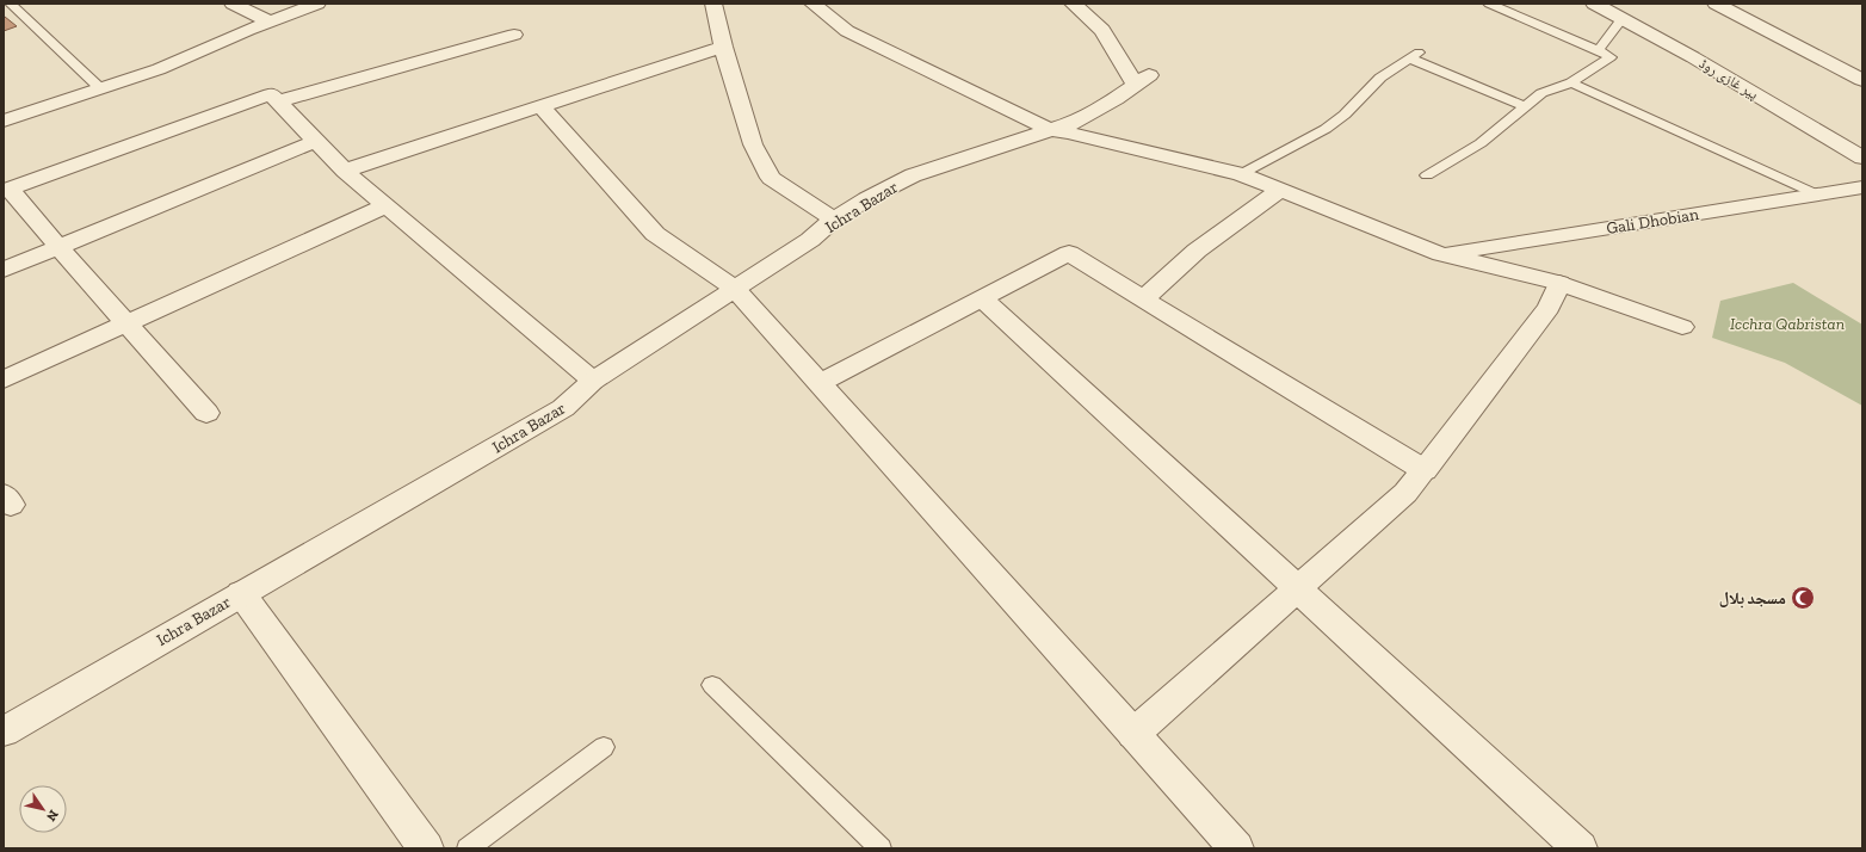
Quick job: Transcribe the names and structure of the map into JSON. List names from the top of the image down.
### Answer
{
  "streets": {
    "street": ["پیر غازی روڈ", "Ichra Bazar", "Gali Dhobian"]
  },
  "parks": ["Icchra Qabristan"],
  "places": {
    "mosque": ["مسجد بلال"]
  },
  "north": "bottom right"
}
